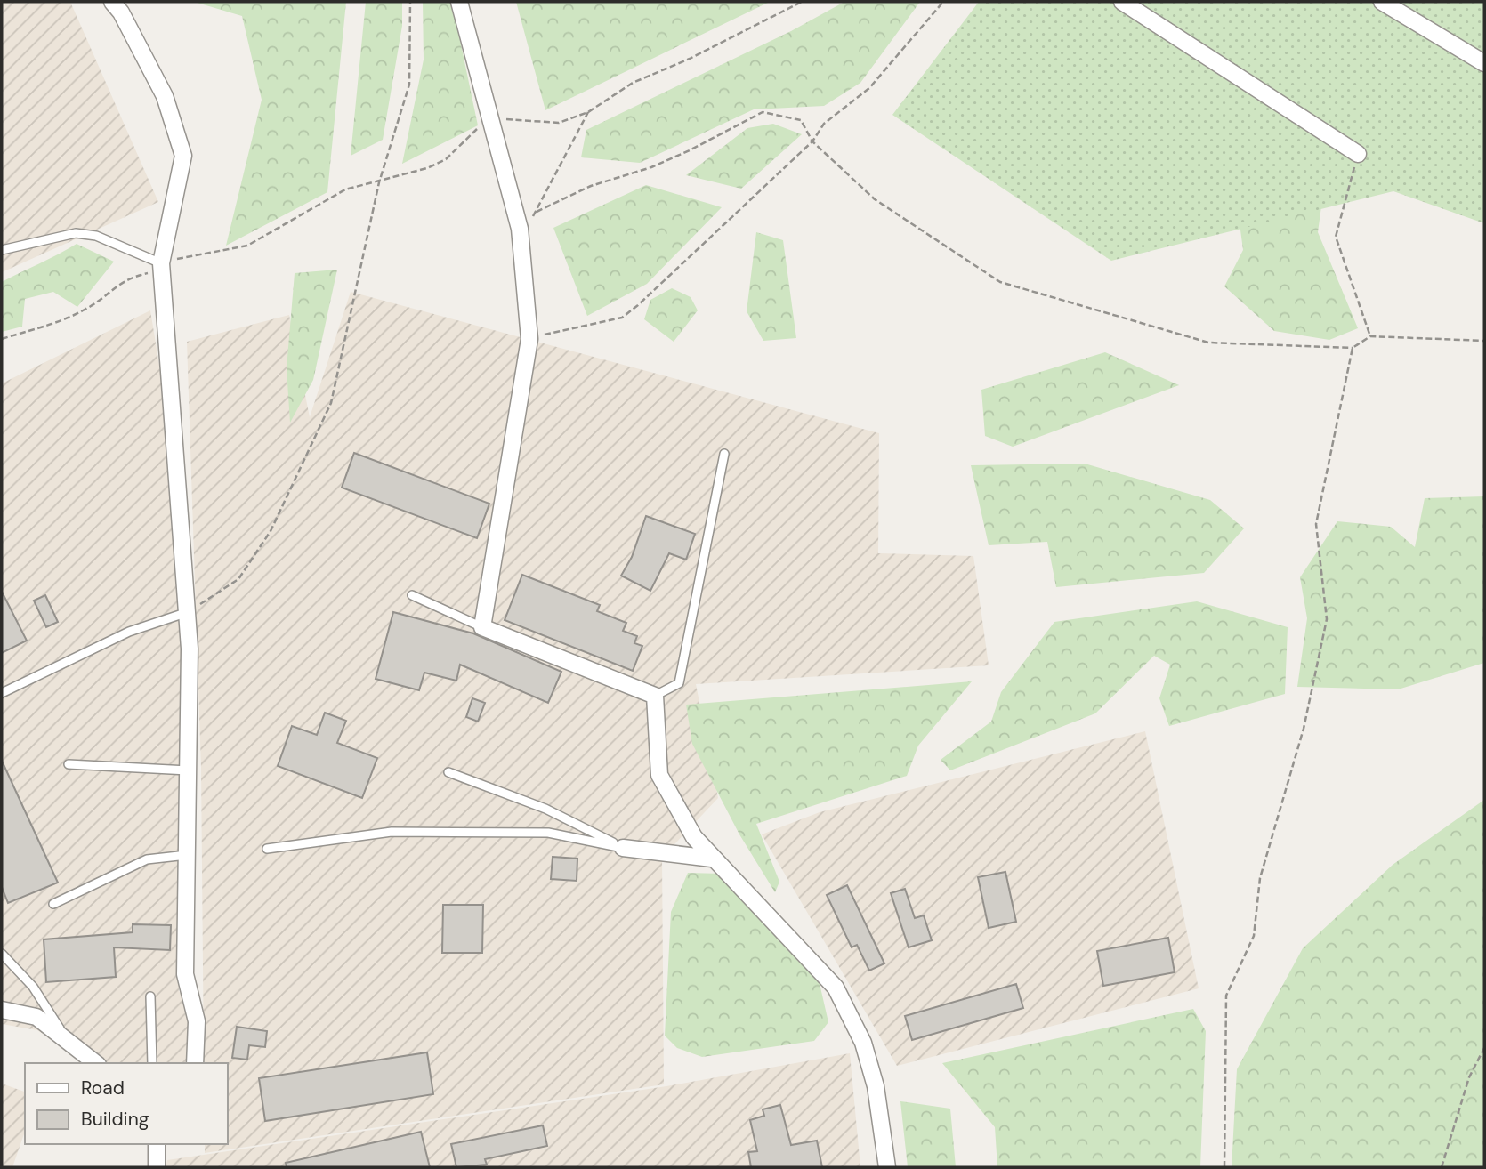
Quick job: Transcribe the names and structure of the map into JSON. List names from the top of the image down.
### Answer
{
  "legend": ["Road", "Building"]
}
